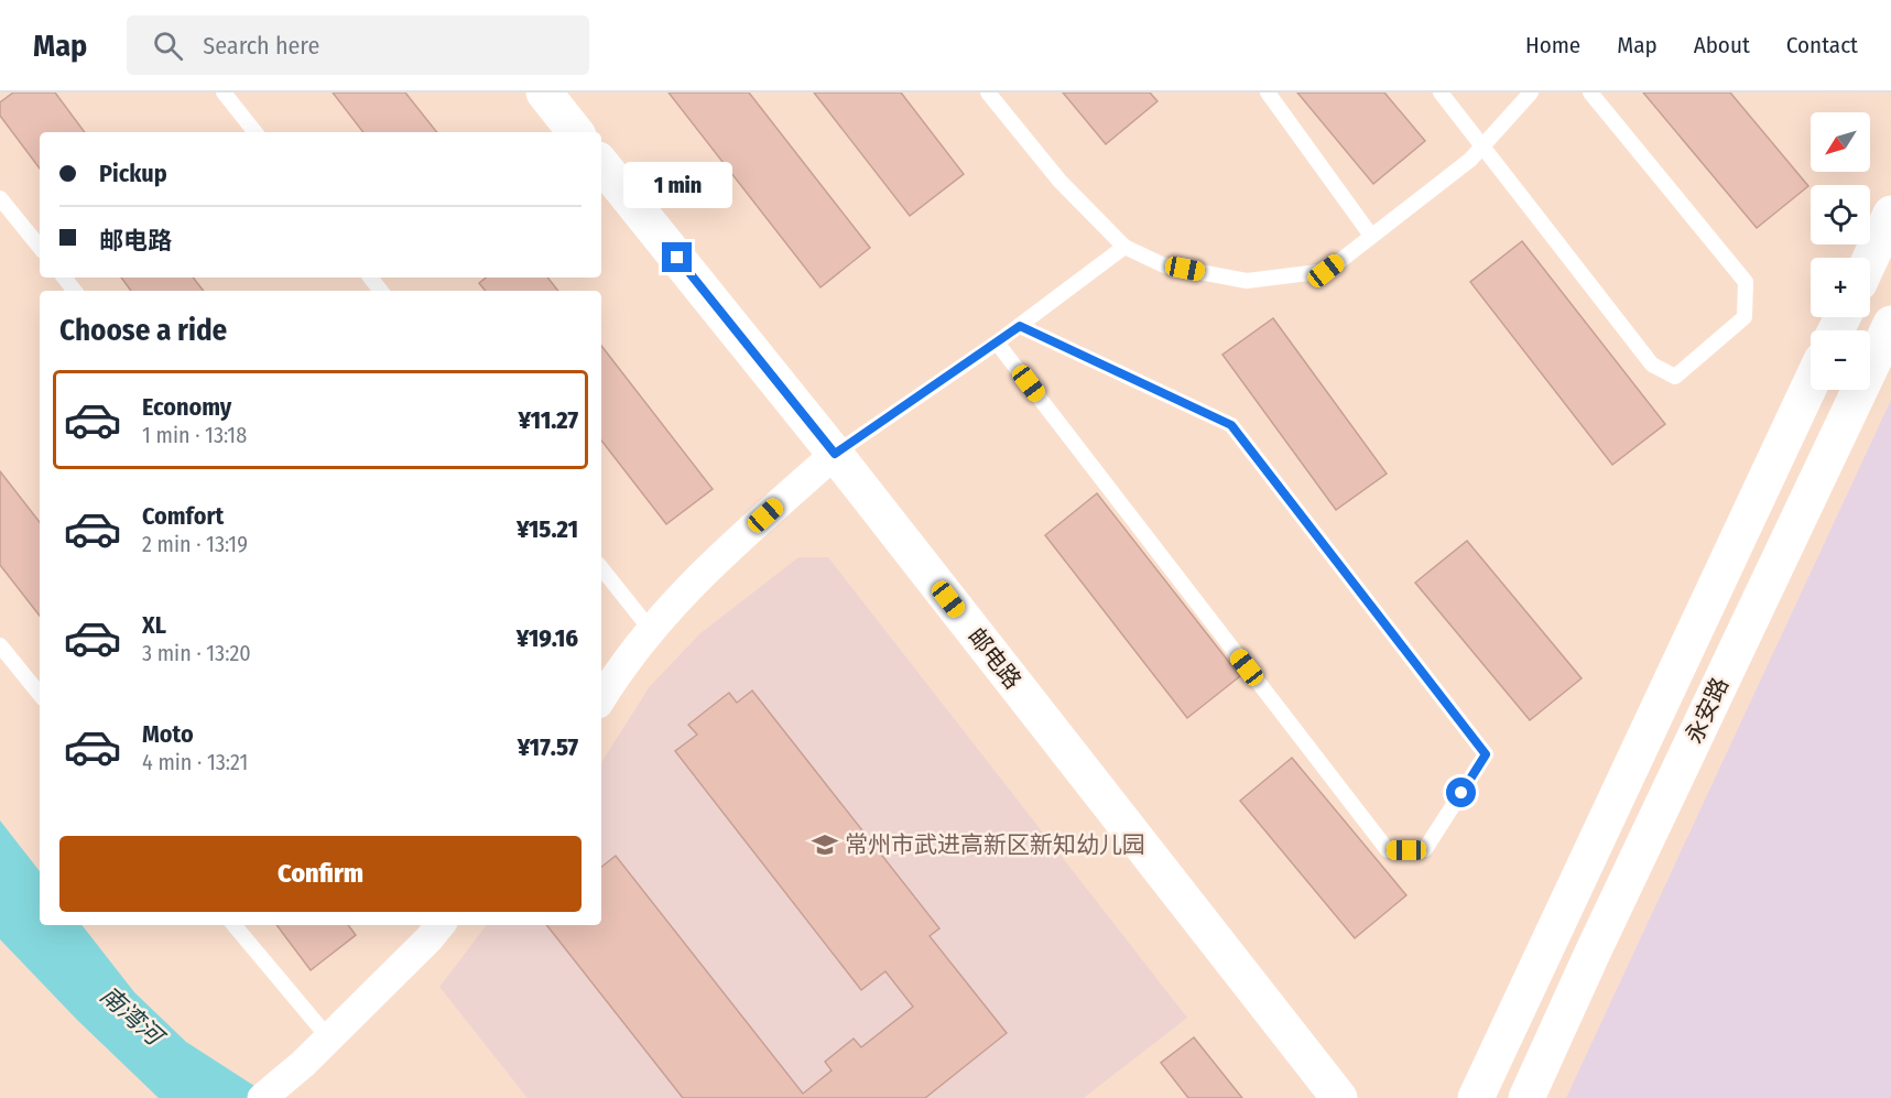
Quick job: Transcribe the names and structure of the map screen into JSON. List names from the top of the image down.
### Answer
{
  "streets": {
    "street": ["邮电路", "永安路"]
  },
  "water": ["南湾河"],
  "places": {
    "school or university": ["常州市武进高新区新知幼儿园"]
  },
  "north": "bottom left",
  "page": {
    "header": "Map",
    "search": "Search here",
    "nav": [
      "Home",
      "Map",
      "About",
      "Contact"
    ],
    "map_buttons": ["+", "−"],
    "banner": ["Pickup", "邮电路"],
    "bubble": "1 min",
    "heading": "Choose a ride",
    "list": [
      {
        "name": "Economy",
        "note": "1 min · 13:18",
        "value": "¥11.27"
      },
      {
        "name": "Comfort",
        "note": "2 min · 13:19",
        "value": "¥15.21"
      },
      {
        "name": "XL",
        "note": "3 min · 13:20",
        "value": "¥19.16"
      },
      {
        "name": "Moto",
        "note": "4 min · 13:21",
        "value": "¥17.57"
      }
    ],
    "buttons": "Confirm"
  }
}
